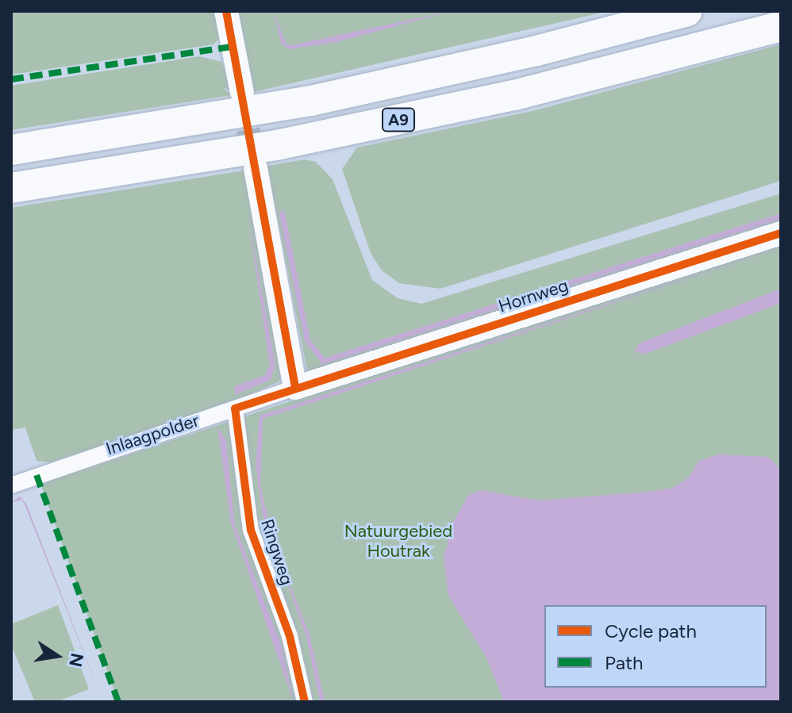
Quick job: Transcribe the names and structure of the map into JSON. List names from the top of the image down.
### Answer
{
  "streets": {
    "highway": ["A9"],
    "street": ["Hornweg", "Inlaagpolder", "Ringweg"]
  },
  "crossings": [
    ["Hornweg", "Inlaagpolder"],
    ["Inlaagpolder", "Ringweg"]
  ],
  "parks": ["Natuurgebied Houtrak"],
  "legend": ["Cycle path", "Path"],
  "north": "right"
}
